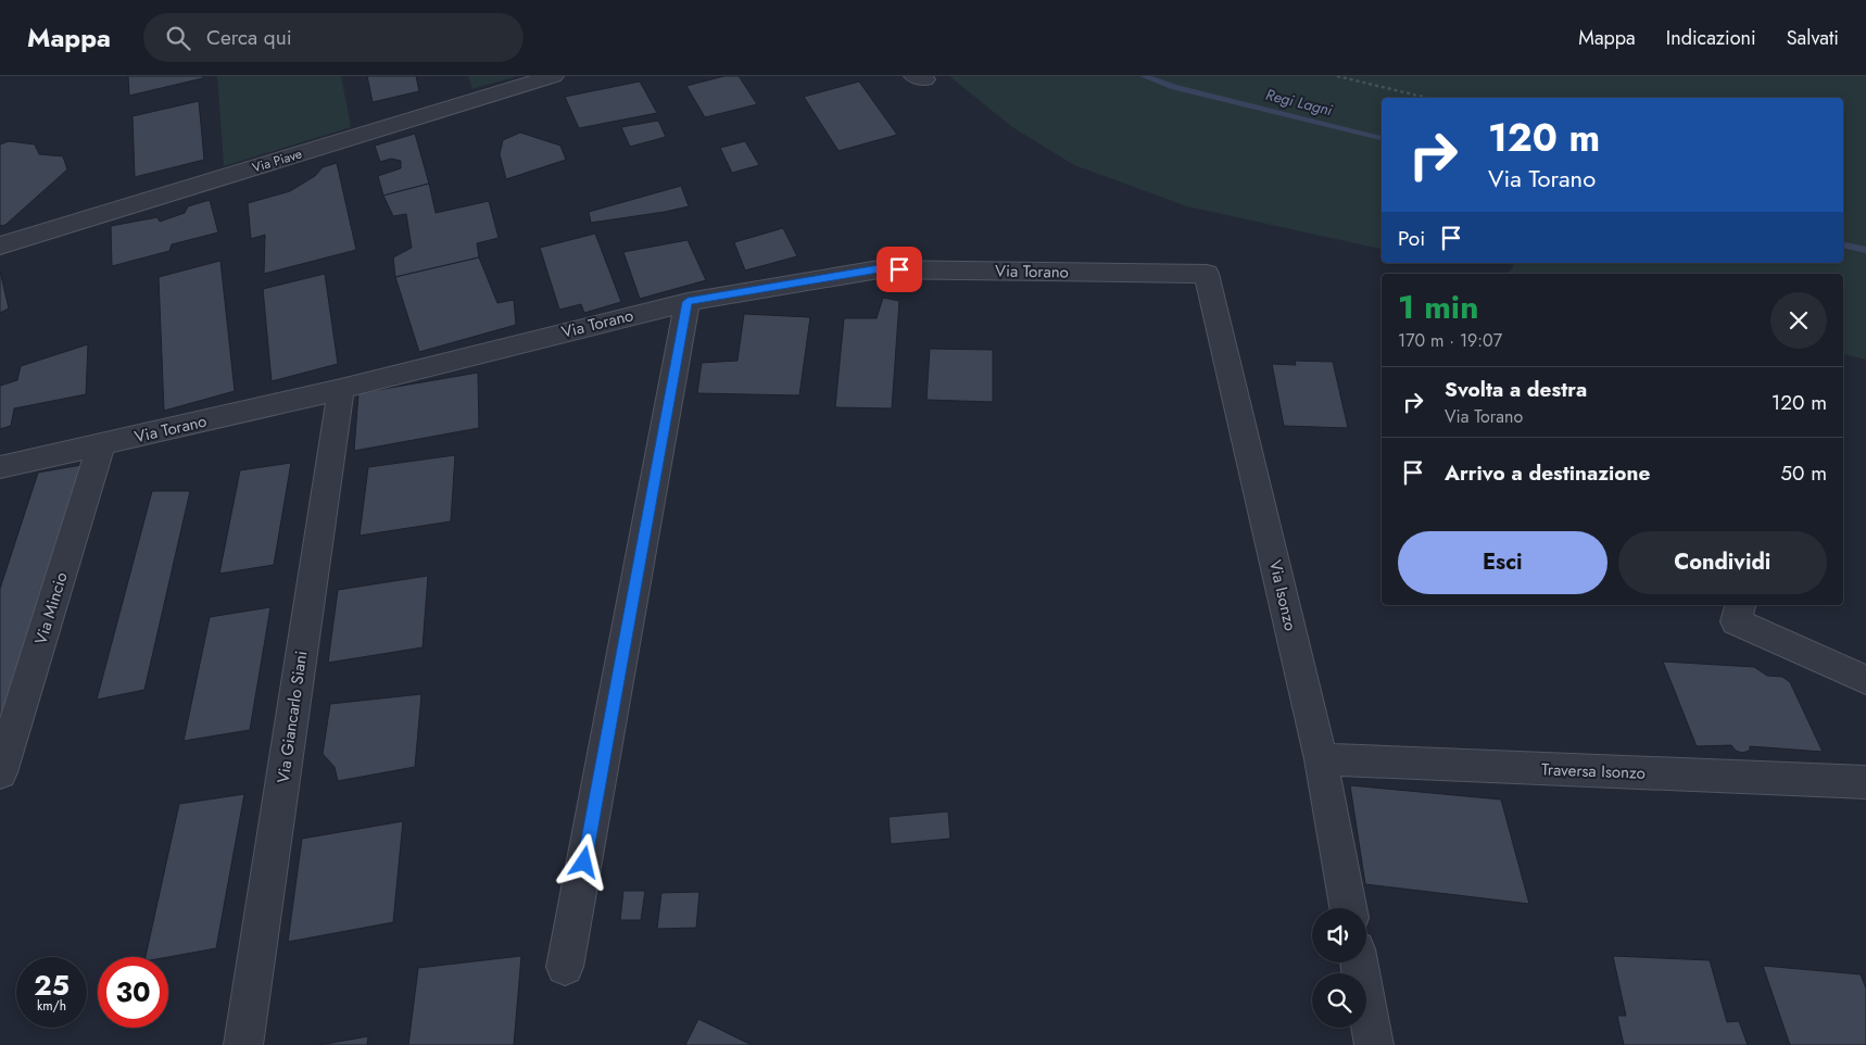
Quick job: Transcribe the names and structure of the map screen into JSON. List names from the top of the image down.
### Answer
{
  "streets": {
    "street": [
      "Via Piave",
      "Via Torano",
      "Via Isonzo",
      "Via Mincio",
      "Via Giancarlo Siani",
      "Traversa Isonzo"
    ]
  },
  "crossings": [
    ["Via Torano", "Via Isonzo"],
    ["Via Torano", "Via Mincio"],
    ["Via Torano", "Via Giancarlo Siani"],
    ["Via Isonzo", "Traversa Isonzo"]
  ],
  "water": ["Regi Lagni"],
  "page": {
    "header": "Mappa",
    "search": "Cerca qui",
    "nav": ["Mappa", "Indicazioni", "Salvati"],
    "turn": ["120 m", "Via Torano"],
    "then": "Poi",
    "heading": ["1 min", "170 m · 19:07"],
    "list": [
      {
        "name": "Svolta a destra",
        "note": "Via Torano",
        "value": "120 m"
      },
      {
        "name": "Arrivo a destinazione",
        "value": "50 m"
      }
    ],
    "buttons": ["Esci", "Condividi"],
    "speed": "25 km/h",
    "limit": "30"
  }
}
